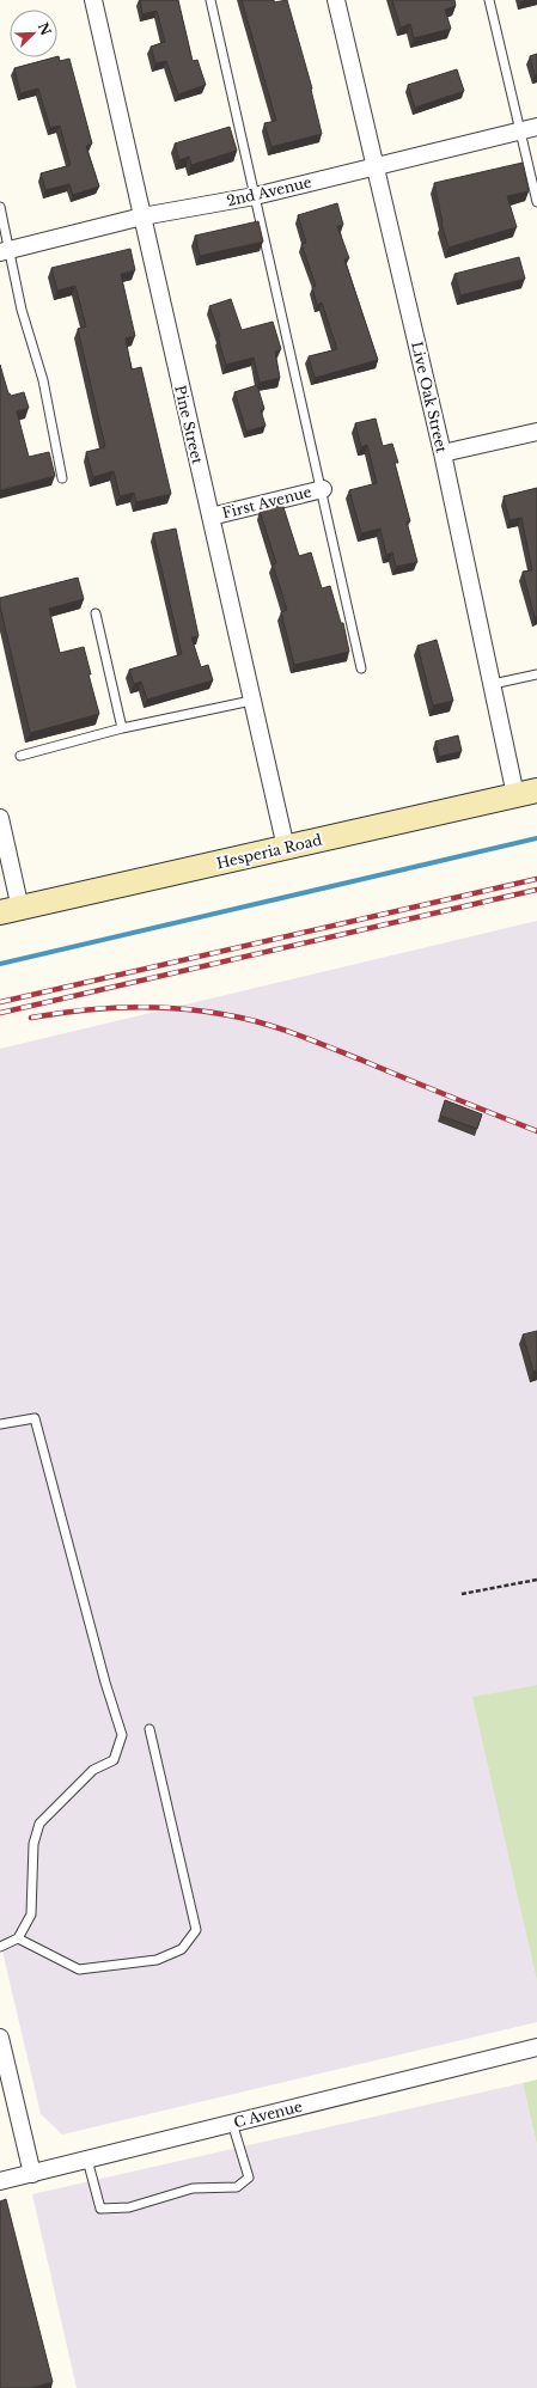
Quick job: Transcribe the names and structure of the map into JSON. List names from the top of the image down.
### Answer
{
  "streets": {
    "main road": ["Hesperia Road"],
    "street": [
      "2nd Avenue",
      "Live Oak Street",
      "Pine Street",
      "First Avenue",
      "C Avenue"
    ]
  },
  "crossings": [
    ["2nd Avenue", "Live Oak Street"],
    ["2nd Avenue", "Pine Street"],
    ["Live Oak Street", "Hesperia Road"],
    ["Pine Street", "First Avenue"],
    ["Pine Street", "Hesperia Road"]
  ],
  "north": "top right"
}
